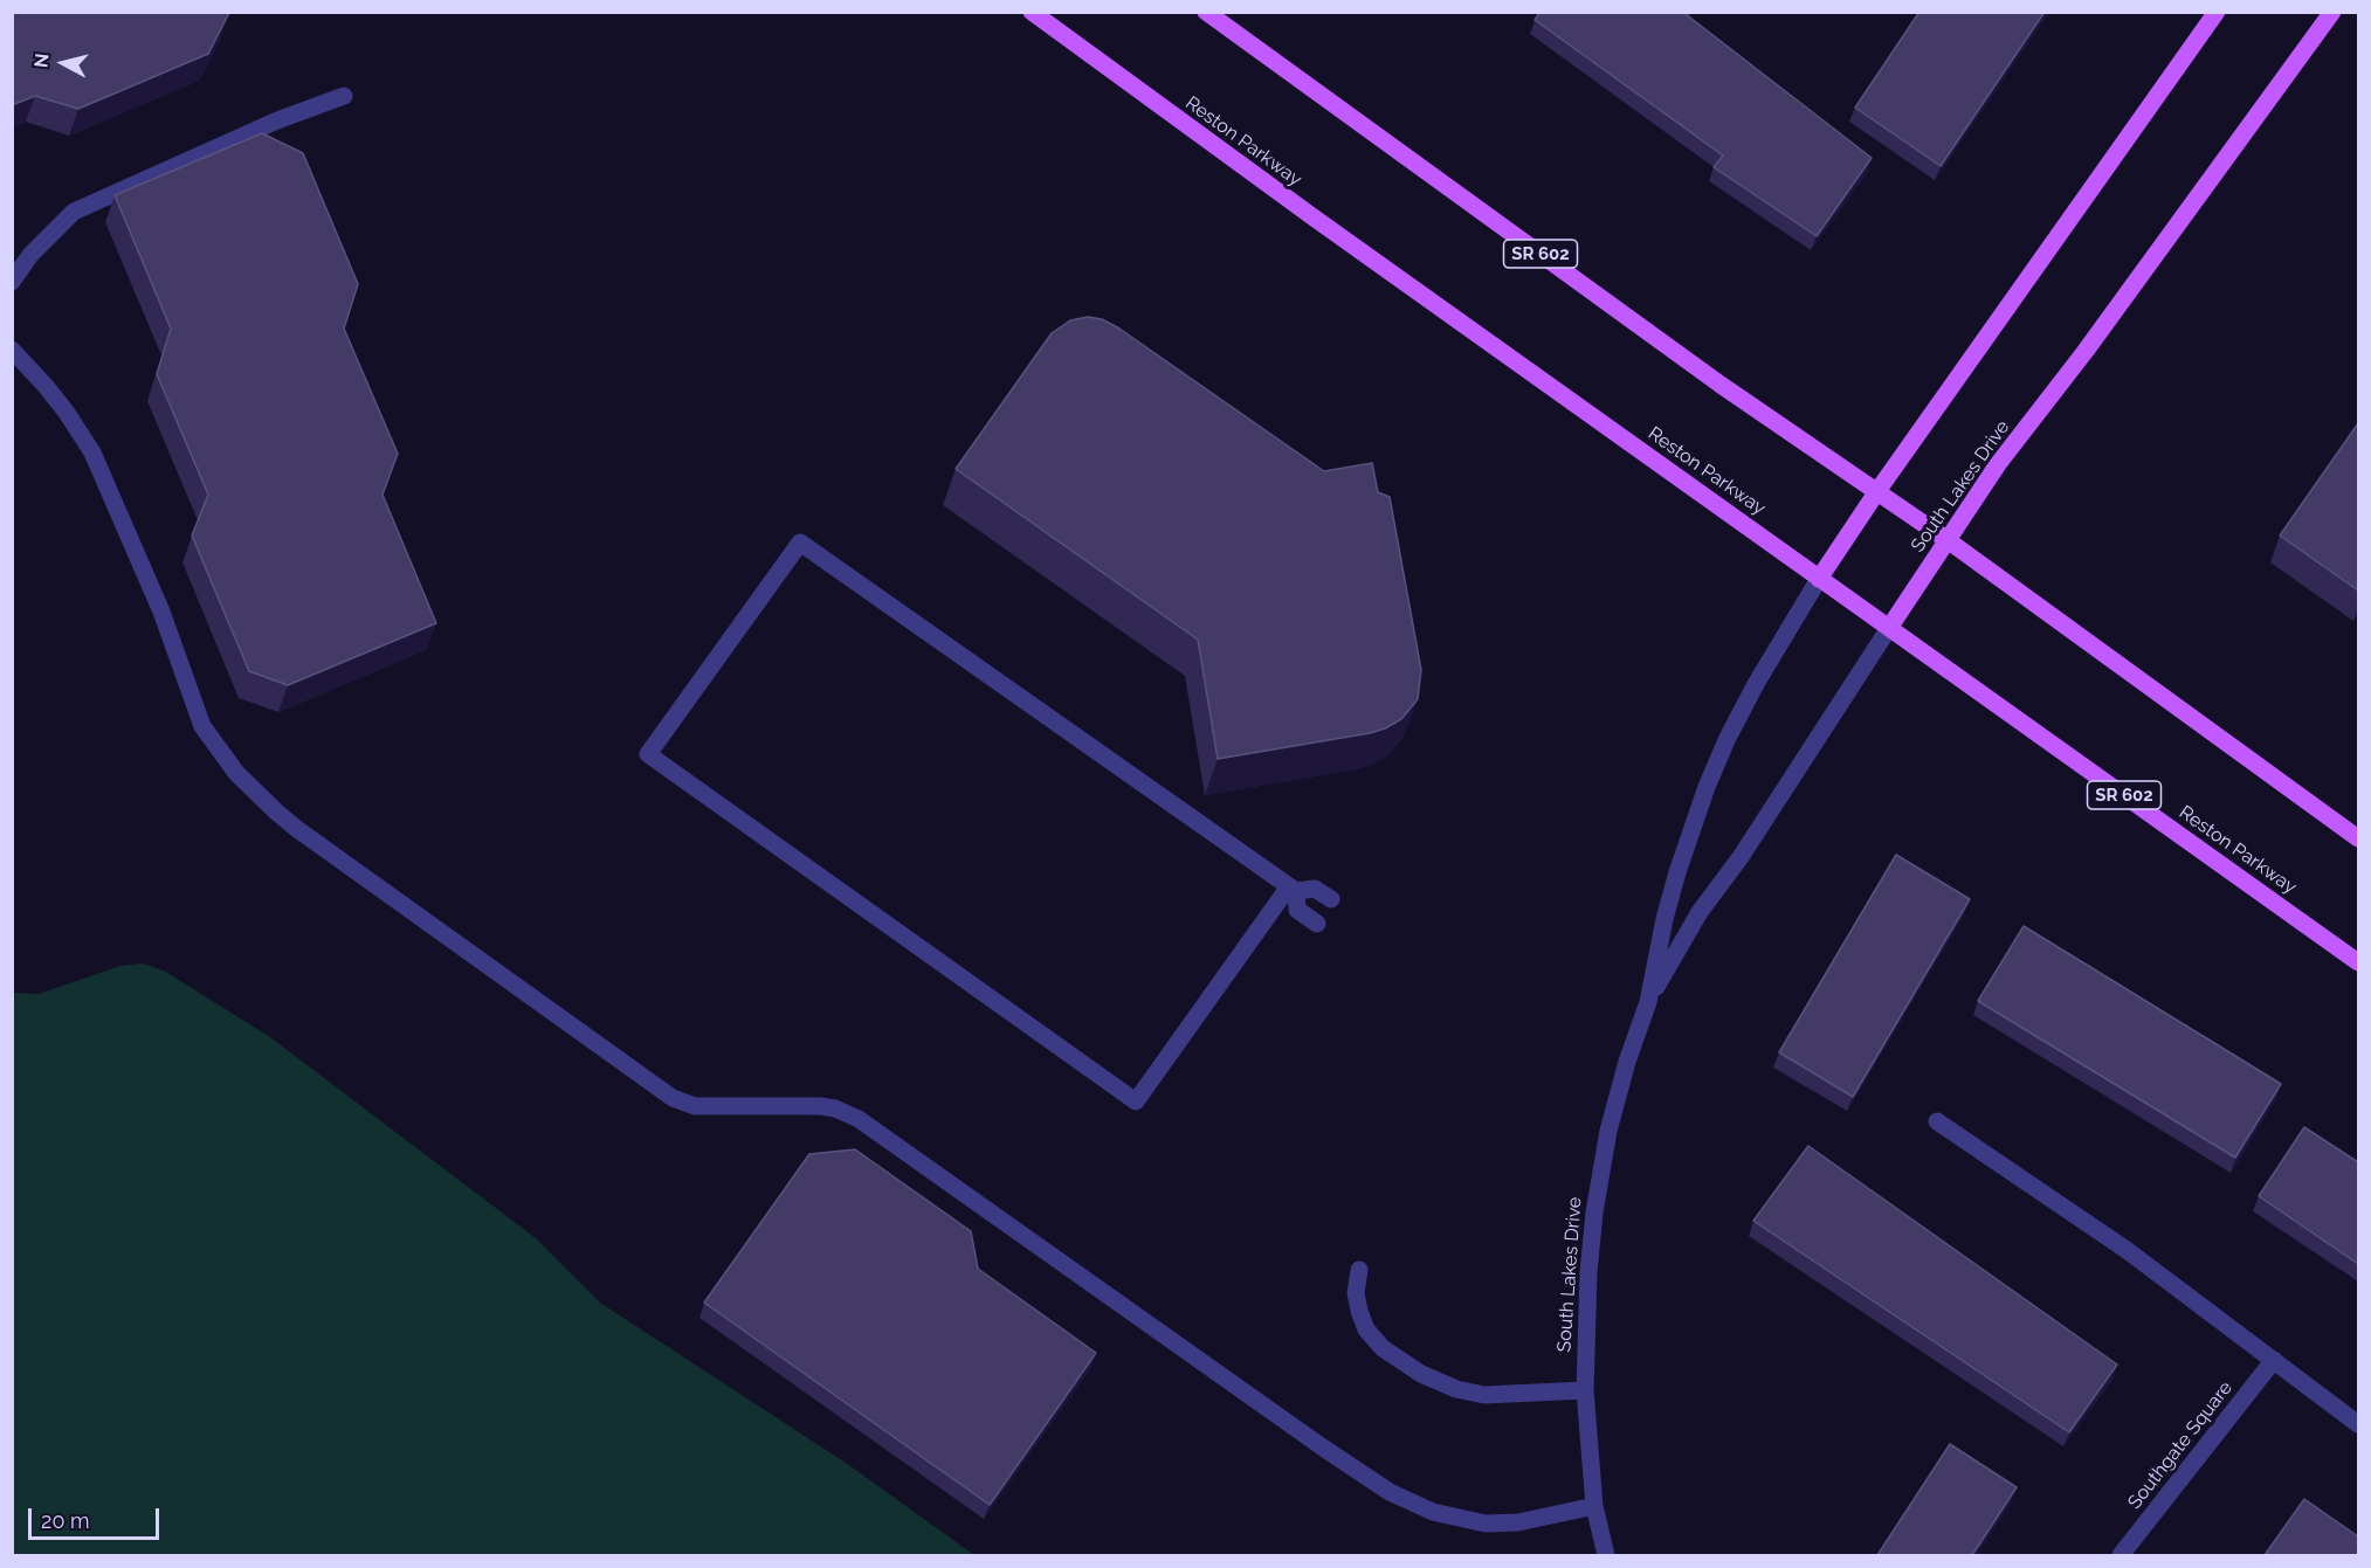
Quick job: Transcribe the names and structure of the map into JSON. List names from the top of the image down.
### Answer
{
  "streets": {
    "main road": ["Reston Parkway", "SR 602", "South Lakes Drive"],
    "street": ["Southgate Square"]
  },
  "crossings": [
    ["Reston Parkway", "South Lakes Drive"],
    ["SR 602", "South Lakes Drive"]
  ],
  "scale_bar": "20 m",
  "north": "left"
}
